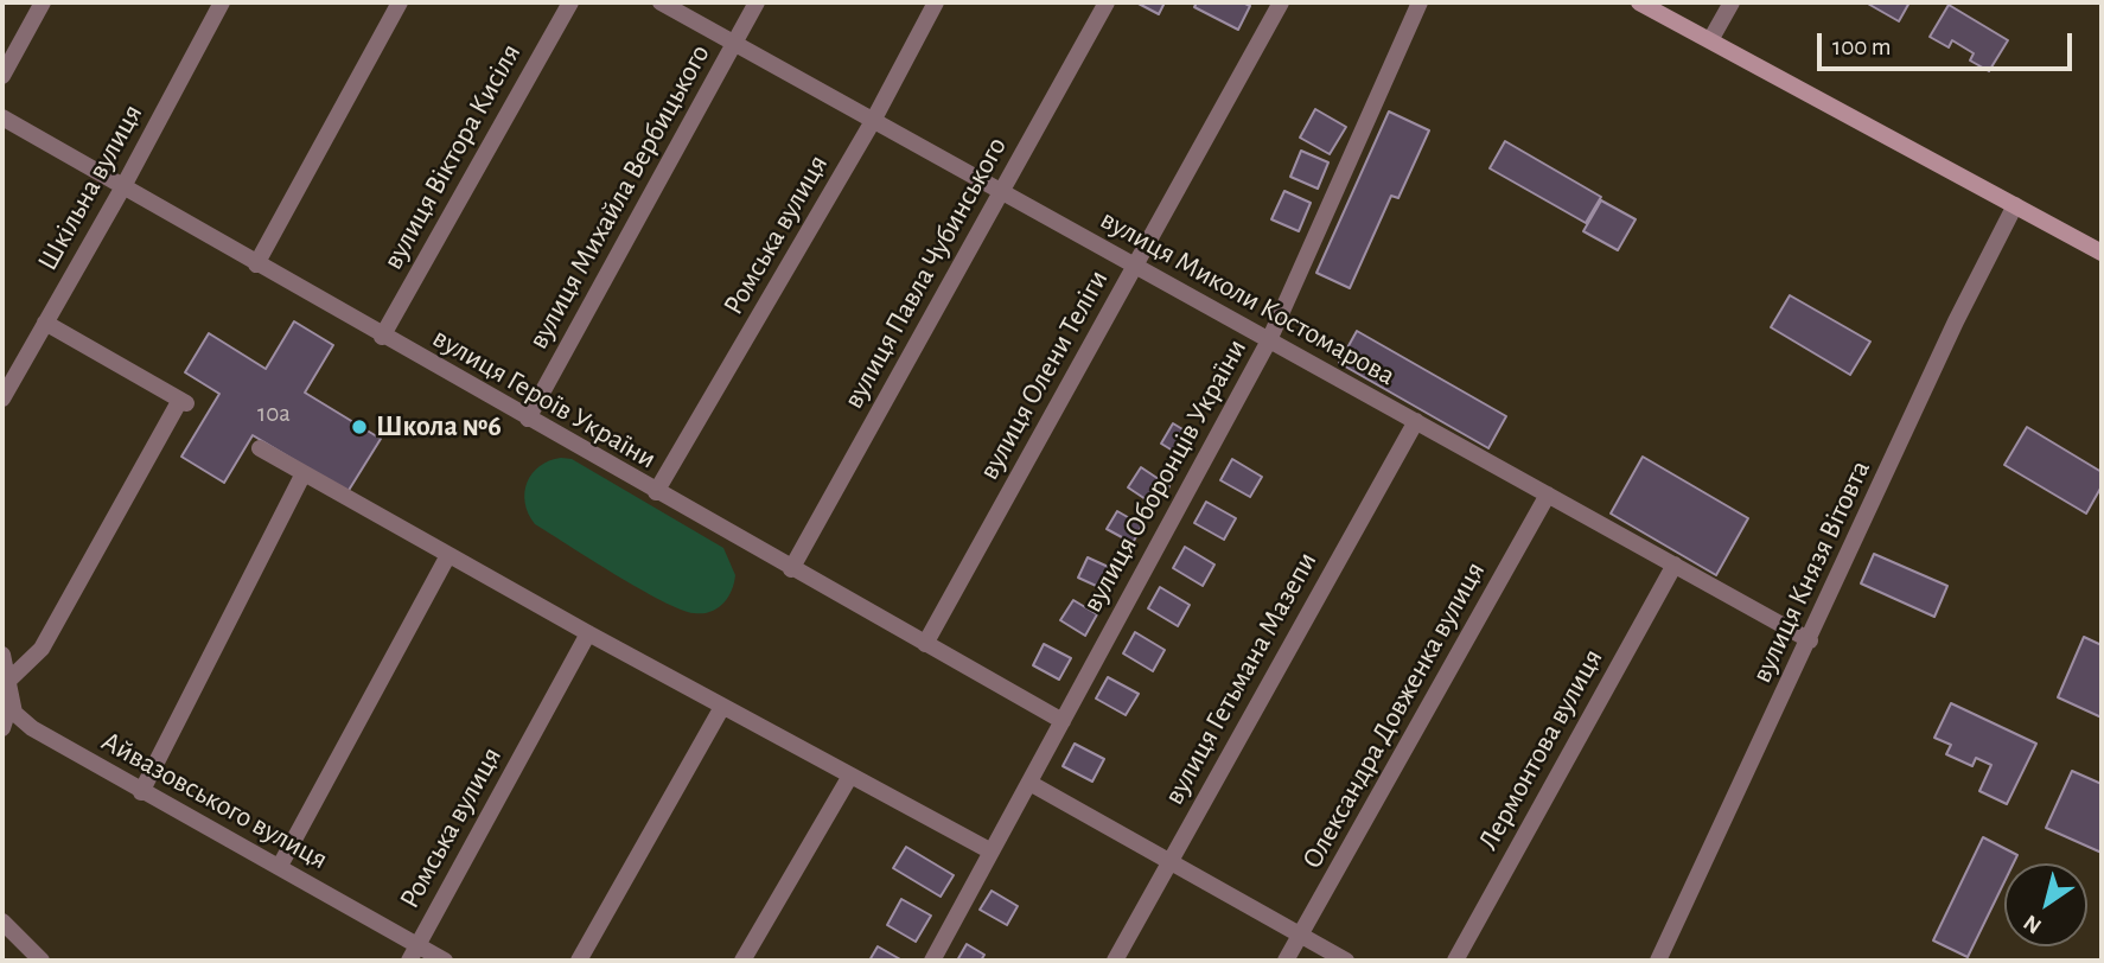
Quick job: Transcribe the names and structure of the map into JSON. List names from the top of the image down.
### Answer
{
  "streets": {
    "street": [
      "вулиця Віктора Кисіля",
      "Шкільна вулиця",
      "вулиця Михайла Вербицького",
      "Ромська вулиця",
      "вулиця Павла Чубинського",
      "вулиця Миколи Костомарова",
      "вулиця Олени Теліги",
      "вулиця Героїв України",
      "вулиця Оборонців України",
      "вулиця Князя Вітовта",
      "вулиця Гетьмана Мазепи",
      "Олександра Довженка вулиця",
      "Лермонтова вулиця",
      "Айвазовського вулиця"
    ]
  },
  "crossings": [
    ["вулиця Віктора Кисіля", "вулиця Героїв України"],
    ["Шкільна вулиця", "вулиця Героїв України"],
    ["вулиця Михайла Вербицького", "вулиця Миколи Костомарова"],
    ["вулиця Михайла Вербицького", "вулиця Героїв України"],
    ["Ромська вулиця", "вулиця Миколи Костомарова"],
    ["Ромська вулиця", "вулиця Героїв України"],
    ["Ромська вулиця", "Айвазовського вулиця"],
    ["вулиця Павла Чубинського", "вулиця Миколи Костомарова"],
    ["вулиця Павла Чубинського", "вулиця Героїв України"],
    ["вулиця Миколи Костомарова", "вулиця Олени Теліги"],
    ["вулиця Миколи Костомарова", "вулиця Оборонців України"],
    ["вулиця Миколи Костомарова", "вулиця Князя Вітовта"],
    ["вулиця Миколи Костомарова", "вулиця Гетьмана Мазепи"],
    ["вулиця Миколи Костомарова", "Олександра Довженка вулиця"],
    ["вулиця Миколи Костомарова", "Лермонтова вулиця"],
    ["вулиця Олени Теліги", "вулиця Героїв України"],
    ["вулиця Героїв України", "вулиця Оборонців України"]
  ],
  "places": ["Школа №6"],
  "house_numbers": ["10а"],
  "scale_bar": "100 m",
  "north": "bottom left"
}
